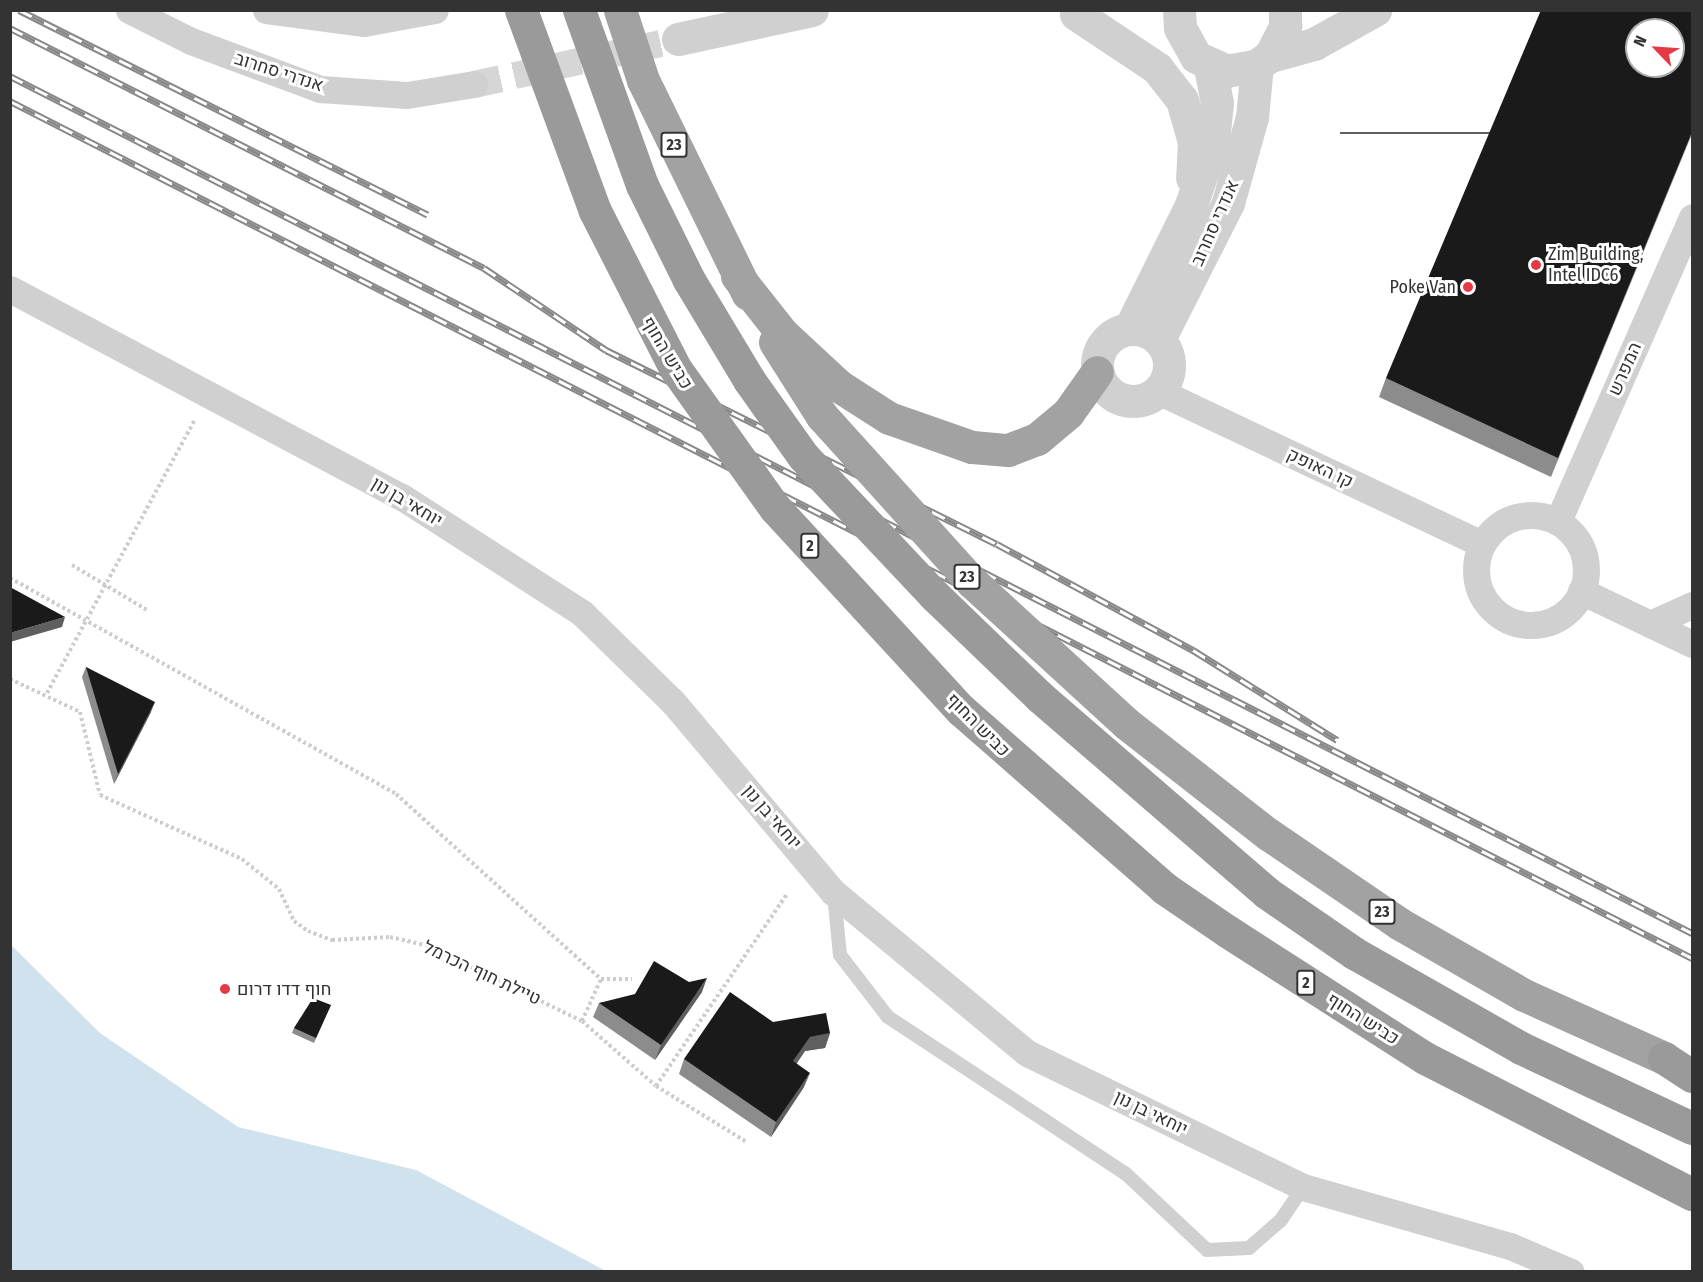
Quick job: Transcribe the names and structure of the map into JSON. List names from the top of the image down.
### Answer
{
  "streets": {
    "highway": ["23", "כביש החוף", "2"],
    "street": [
      "אנדרי סחרוב",
      "המפרש",
      "קו האופק",
      "יוחאי בן נון"
    ],
    "path": ["טיילת חוף הכרמל"]
  },
  "crossings": [
    ["אנדרי סחרוב", "קו האופק"],
    ["המפרש", "קו האופק"]
  ],
  "places": ["Zim Building, Intel IDC6", "Poke Van", "חוף דדו דרום"],
  "north": "top left"
}
